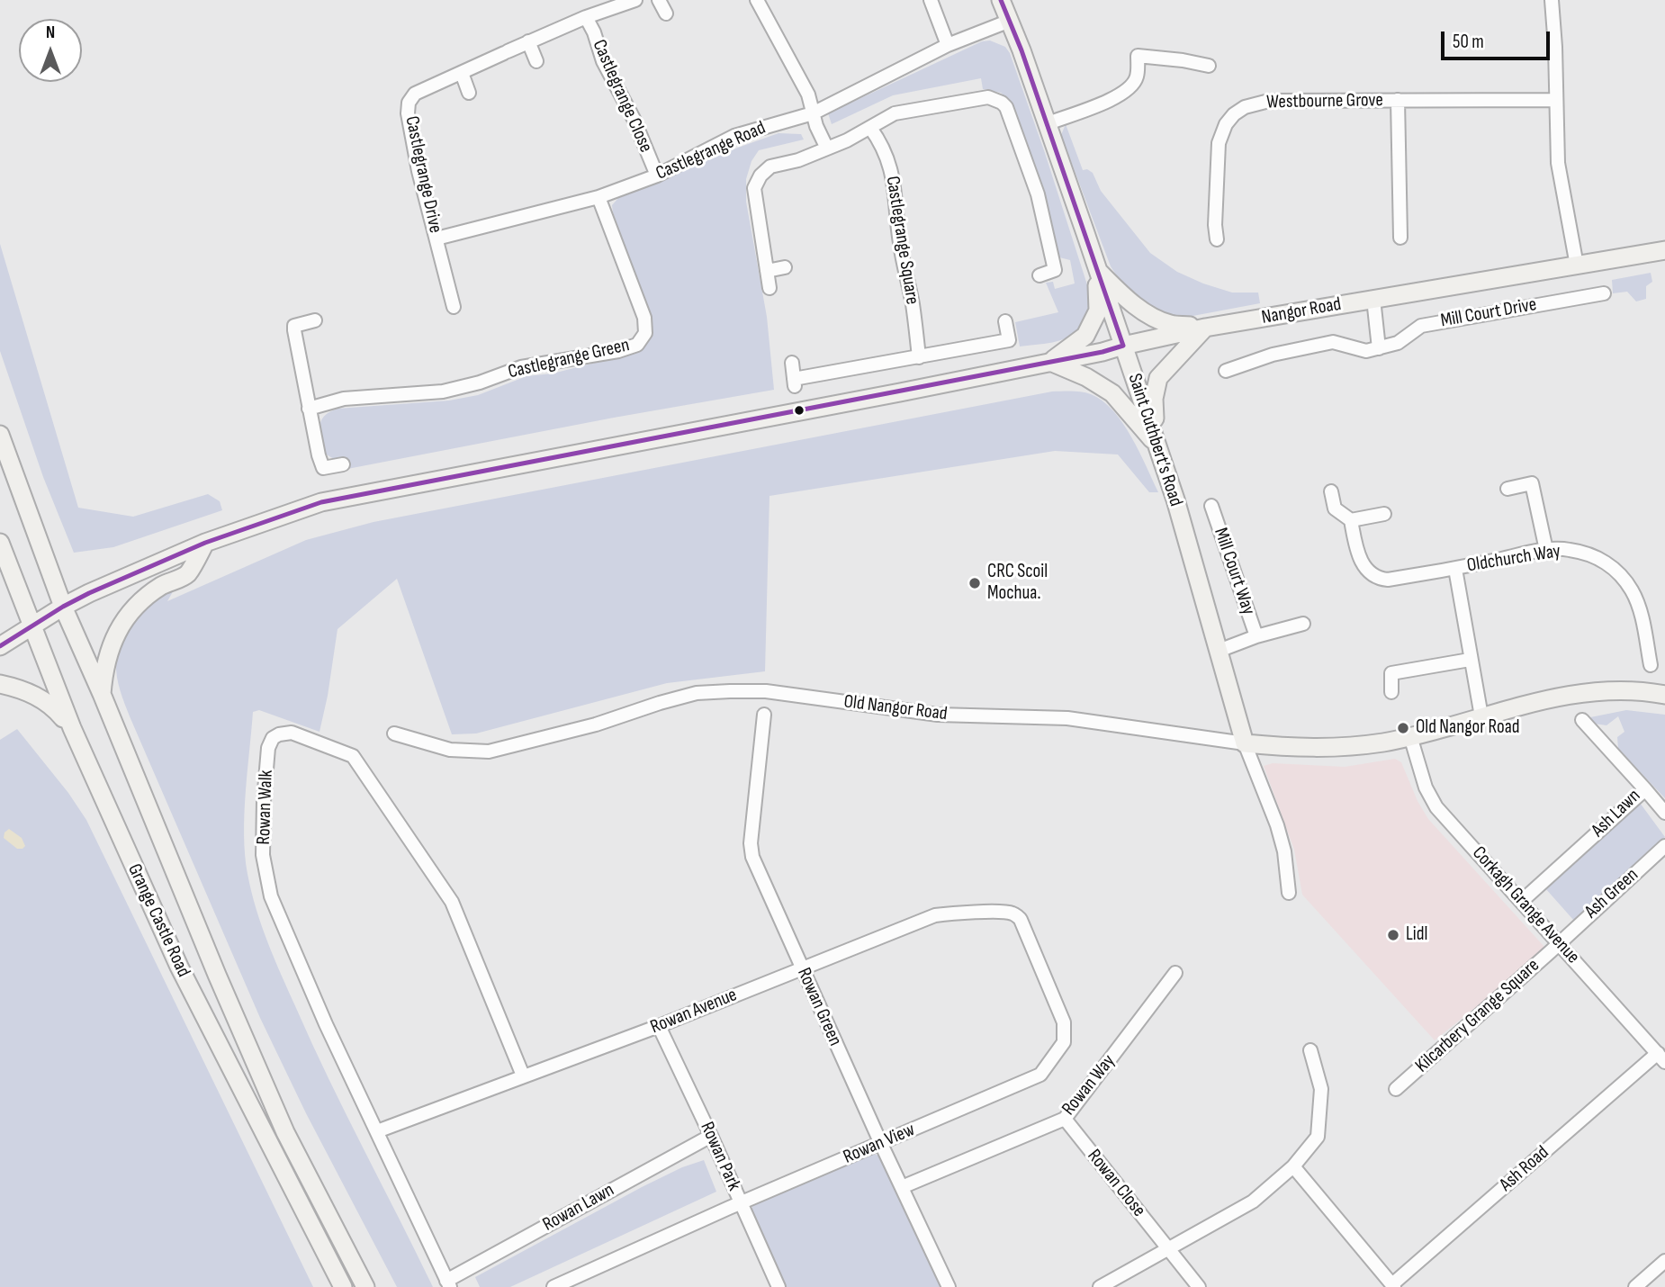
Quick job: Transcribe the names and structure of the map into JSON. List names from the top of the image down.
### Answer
{
  "streets": {
    "main road": [
      "Nangor Road",
      "Saint Cuthbert’s Road",
      "Old Nangor Road",
      "Grange Castle Road"
    ],
    "street": [
      "Castlegrange Close",
      "Westbourne Grove",
      "Castlegrange Road",
      "Castlegrange Drive",
      "Castlegrange Square",
      "Mill Court Drive",
      "Castlegrange Green",
      "Oldchurch Way",
      "Mill Court Way",
      "Rowan Walk",
      "Ash Lawn",
      "Ash Green",
      "Corkagh Grange Avenue",
      "Rowan Green",
      "Rowan Avenue",
      "Kilcarbery Grange Square",
      "Rowan Way",
      "Rowan View",
      "Rowan Park",
      "Ash Road",
      "Rowan Close",
      "Rowan Lawn"
    ]
  },
  "crossings": [
    ["Castlegrange Close", "Castlegrange Road"],
    ["Castlegrange Close", "Castlegrange Drive"],
    ["Castlegrange Road", "Castlegrange Drive"],
    ["Castlegrange Road", "Castlegrange Green"],
    ["Castlegrange Road", "Saint Cuthbert’s Road"],
    ["Nangor Road", "Saint Cuthbert’s Road"],
    ["Nangor Road", "Grange Castle Road"],
    ["Saint Cuthbert’s Road", "Mill Court Way"],
    ["Saint Cuthbert’s Road", "Old Nangor Road"],
    ["Old Nangor Road", "Corkagh Grange Avenue"],
    ["Rowan Walk", "Rowan Avenue"],
    ["Rowan Walk", "Rowan Lawn"],
    ["Ash Lawn", "Corkagh Grange Avenue"],
    ["Ash Green", "Corkagh Grange Avenue"],
    ["Ash Green", "Kilcarbery Grange Square"],
    ["Corkagh Grange Avenue", "Kilcarbery Grange Square"],
    ["Corkagh Grange Avenue", "Ash Road"],
    ["Rowan Green", "Rowan Avenue"],
    ["Rowan Green", "Rowan Way"],
    ["Rowan Green", "Rowan View"],
    ["Rowan Avenue", "Rowan View"],
    ["Rowan Avenue", "Rowan Park"],
    ["Rowan Way", "Rowan Close"],
    ["Rowan View", "Rowan Park"],
    ["Rowan Park", "Rowan Lawn"]
  ],
  "places": ["CRC Scoil Mochua.", "Old Nangor Road", "Lidl"],
  "scale_bar": "50 m",
  "north": "top"
}
